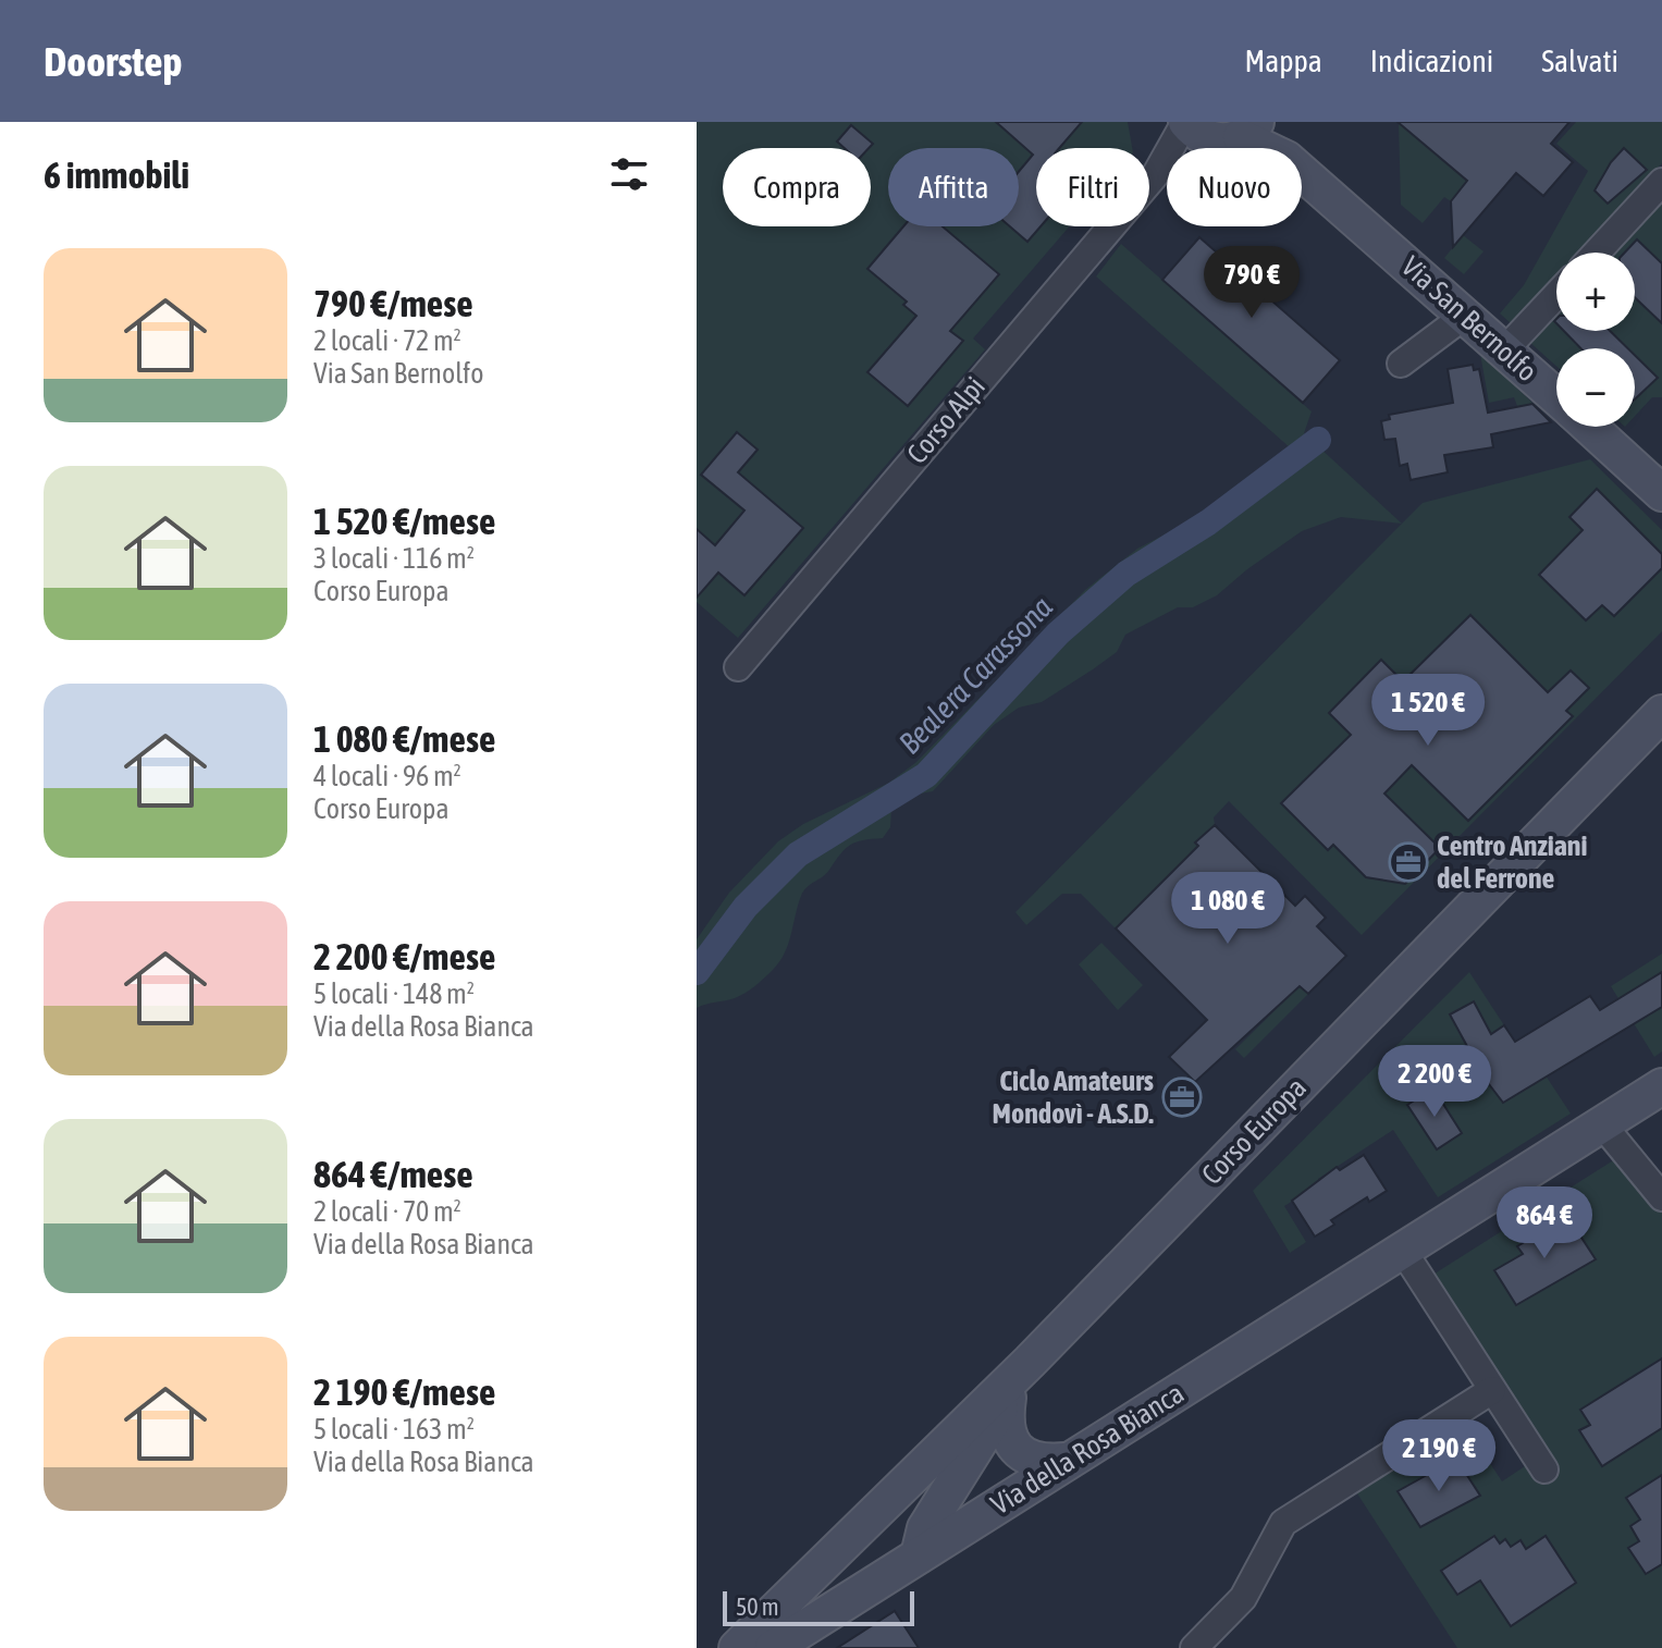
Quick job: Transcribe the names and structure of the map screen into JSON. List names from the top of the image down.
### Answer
{
  "streets": {
    "street": [
      "Via San Bernolfo",
      "Corso Alpi",
      "Corso Europa",
      "Via della Rosa Bianca"
    ]
  },
  "crossings": [
    ["Via San Bernolfo", "Corso Alpi"],
    ["Corso Europa", "Via della Rosa Bianca"]
  ],
  "water": ["Bealera Carassona"],
  "places": {
    "office": ["Centro Anziani del Ferrone", "Ciclo Amateurs Mondovì - A.S.D."]
  },
  "scale_bar": "50 m",
  "page": {
    "header": "Doorstep",
    "nav": ["Mappa", "Indicazioni", "Salvati"],
    "heading": "6 immobili",
    "chip": [
      "Compra",
      "Affitta",
      "Filtri",
      "Nuovo"
    ],
    "list": [
      {
        "name": "790 €/mese",
        "note": "2 locali · 72 m² · Via San Bernolfo"
      },
      {
        "name": "1 520 €/mese",
        "note": "3 locali · 116 m² · Corso Europa"
      },
      {
        "name": "1 080 €/mese",
        "note": "4 locali · 96 m² · Corso Europa"
      },
      {
        "name": "2 200 €/mese",
        "note": "5 locali · 148 m² · Via della Rosa Bianca"
      },
      {
        "name": "864 €/mese",
        "note": "2 locali · 70 m² · Via della Rosa Bianca"
      },
      {
        "name": "2 190 €/mese",
        "note": "5 locali · 163 m² · Via della Rosa Bianca"
      }
    ],
    "price": [
      "790 €",
      "1 520 €",
      "1 080 €",
      "2 200 €",
      "864 €",
      "2 190 €"
    ],
    "map_buttons": ["+", "−"],
    "scale": "50 m"
  }
}
